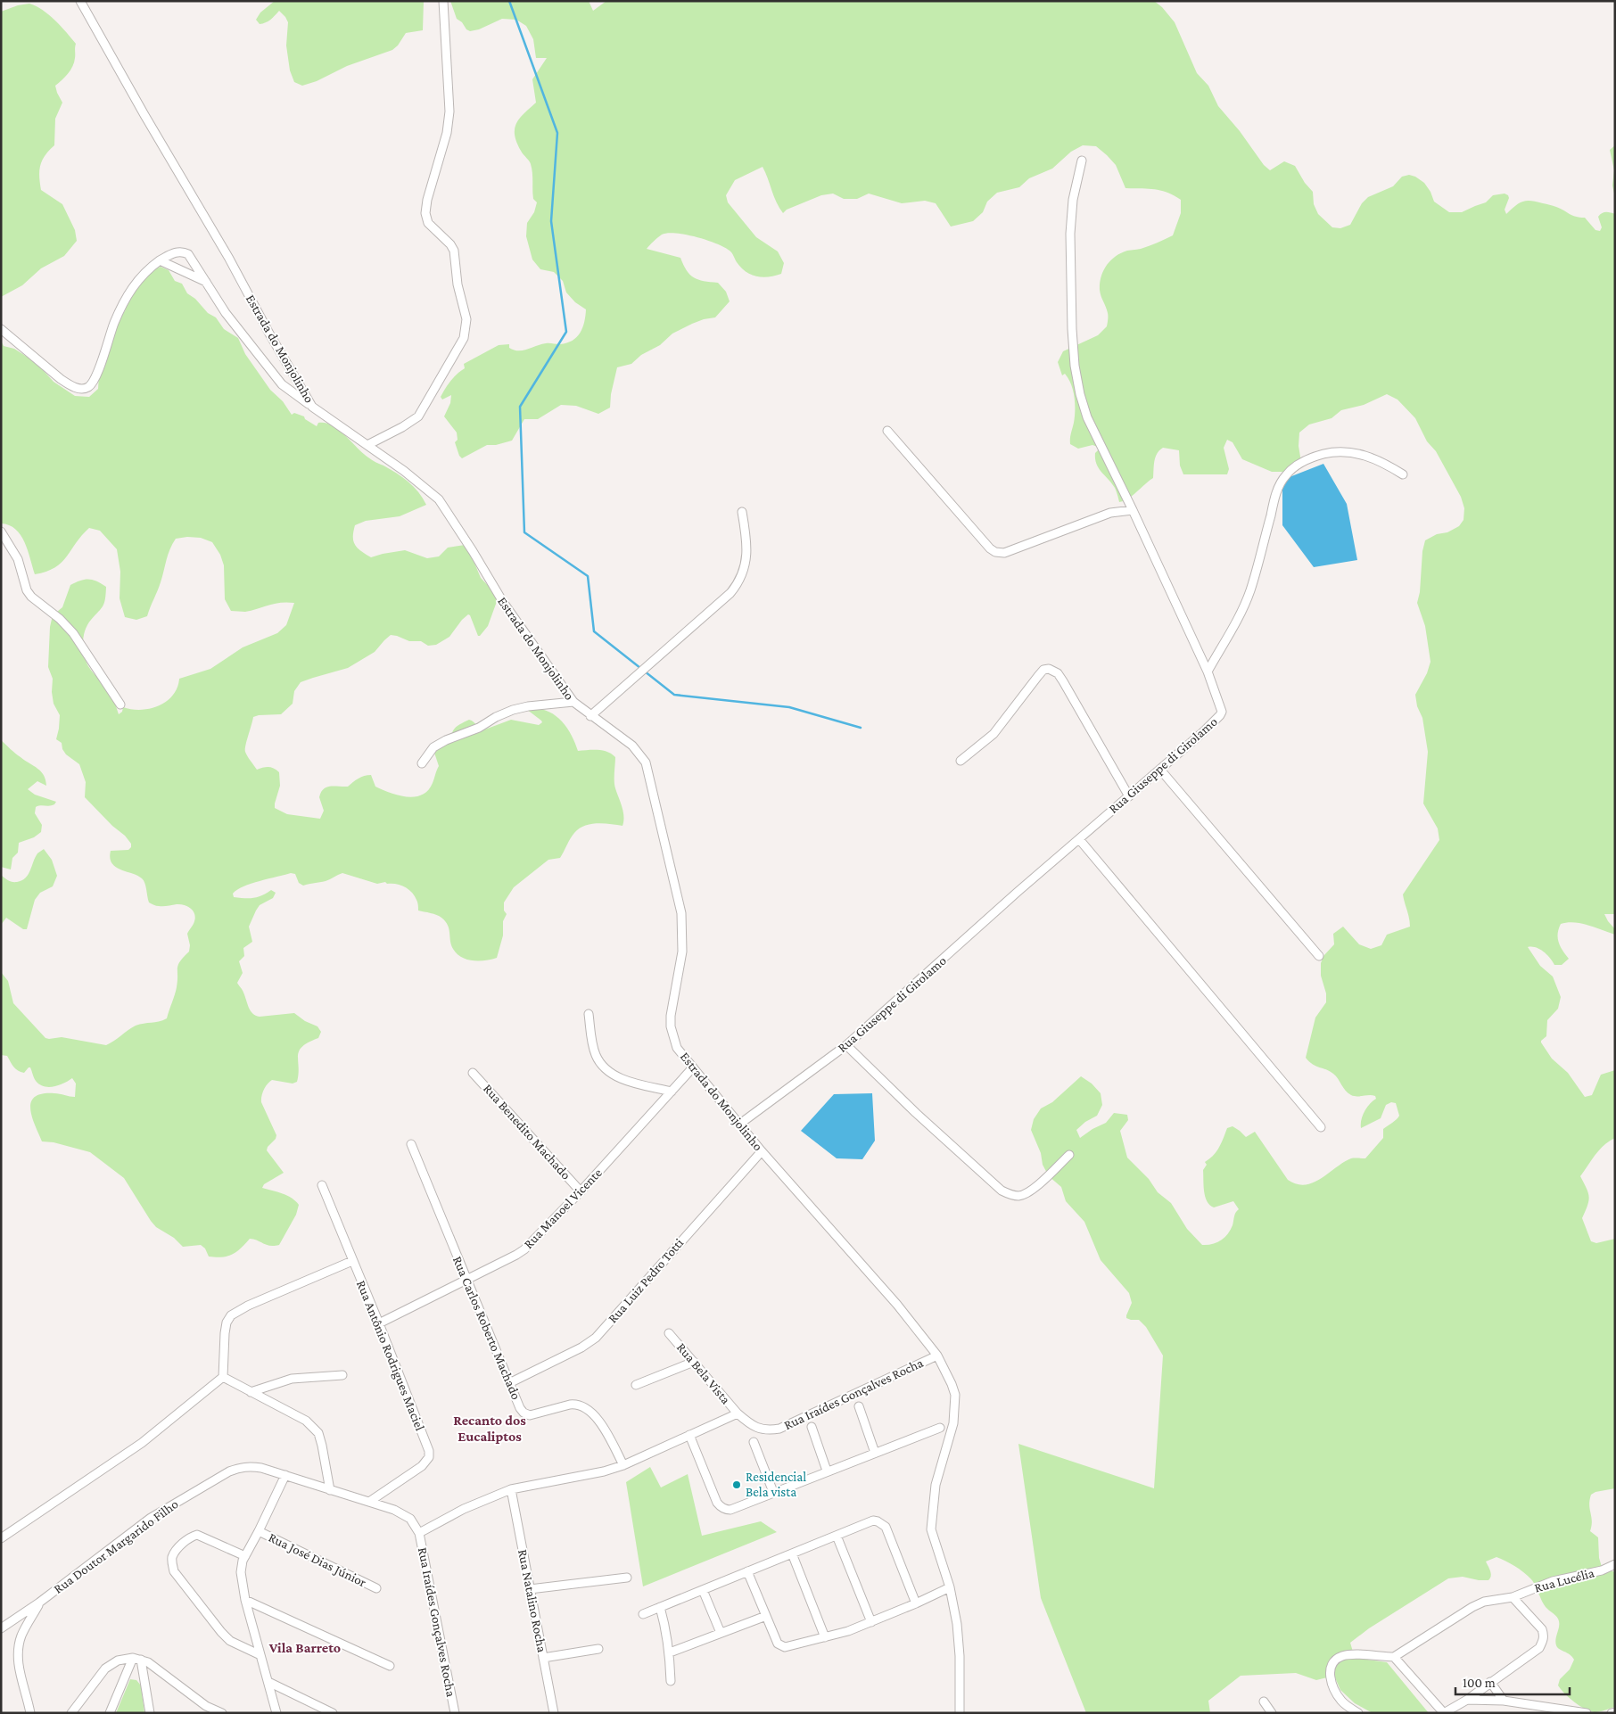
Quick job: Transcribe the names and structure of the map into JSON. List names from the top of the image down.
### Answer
{
  "streets": {
    "street": [
      "Estrada do Monjolinho",
      "Rua Giuseppe di Girolamo",
      "Rua Benedito Machado",
      "Rua Manoel Vicente",
      "Rua Luiz Pedro Totti",
      "Rua Carlos Roberto Machado",
      "Rua Antônio Rodrigues Maciel",
      "Rua Bela Vista",
      "Rua Iraídes Gonçalves Rocha",
      "Rua Doutor Margarido Filho",
      "Rua José Dias Júnior",
      "Rua Lucélia",
      "Rua Natalino Rocha"
    ]
  },
  "crossings": [
    ["Estrada do Monjolinho", "Rua Giuseppe di Girolamo"],
    ["Estrada do Monjolinho", "Rua Manoel Vicente"],
    ["Estrada do Monjolinho", "Rua Luiz Pedro Totti"],
    ["Estrada do Monjolinho", "Rua Iraídes Gonçalves Rocha"],
    ["Rua Benedito Machado", "Rua Manoel Vicente"],
    ["Rua Manoel Vicente", "Rua Carlos Roberto Machado"],
    ["Rua Manoel Vicente", "Rua Antônio Rodrigues Maciel"],
    ["Rua Luiz Pedro Totti", "Rua Carlos Roberto Machado"],
    ["Rua Carlos Roberto Machado", "Rua Iraídes Gonçalves Rocha"],
    ["Rua Antônio Rodrigues Maciel", "Rua Doutor Margarido Filho"],
    ["Rua Bela Vista", "Rua Iraídes Gonçalves Rocha"],
    ["Rua Iraídes Gonçalves Rocha", "Rua Doutor Margarido Filho"],
    ["Rua Iraídes Gonçalves Rocha", "Rua Natalino Rocha"]
  ],
  "districts": ["Recanto dos Eucaliptos", "Vila Barreto"],
  "places": ["Residencial Bela vista"],
  "scale_bar": "100 m"
}
